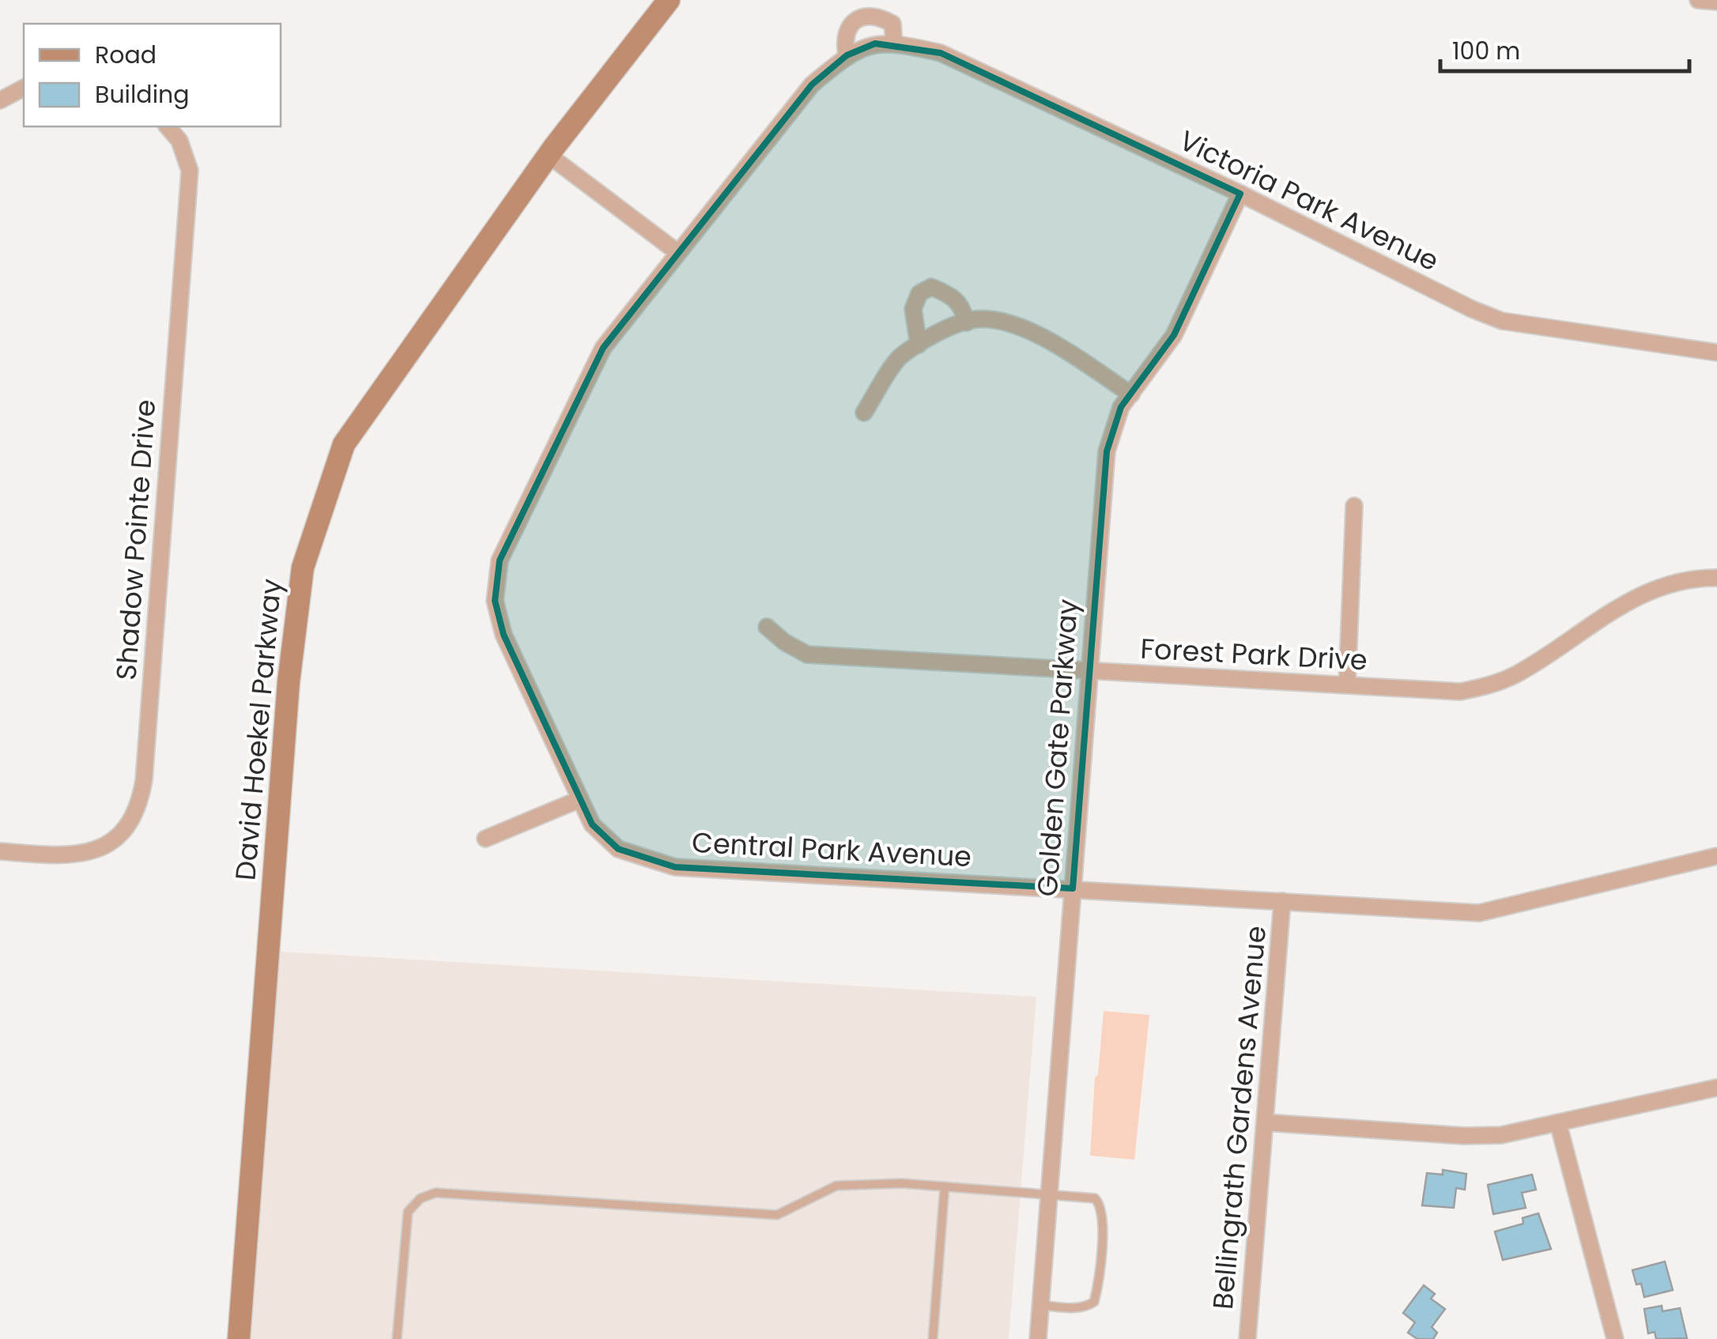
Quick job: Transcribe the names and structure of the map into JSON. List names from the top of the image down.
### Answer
{
  "streets": {
    "main road": ["David Hoekel Parkway"],
    "street": [
      "Victoria Park Avenue",
      "Shadow Pointe Drive",
      "Forest Park Drive",
      "Golden Gate Parkway",
      "Central Park Avenue",
      "Bellingrath Gardens Avenue"
    ]
  },
  "crossings": [
    ["Victoria Park Avenue", "Golden Gate Parkway"],
    ["Victoria Park Avenue", "Central Park Avenue"],
    ["Forest Park Drive", "Golden Gate Parkway"],
    ["Golden Gate Parkway", "Central Park Avenue"],
    ["Central Park Avenue", "Bellingrath Gardens Avenue"]
  ],
  "legend": ["Road", "Building"],
  "scale_bar": "100 m"
}
